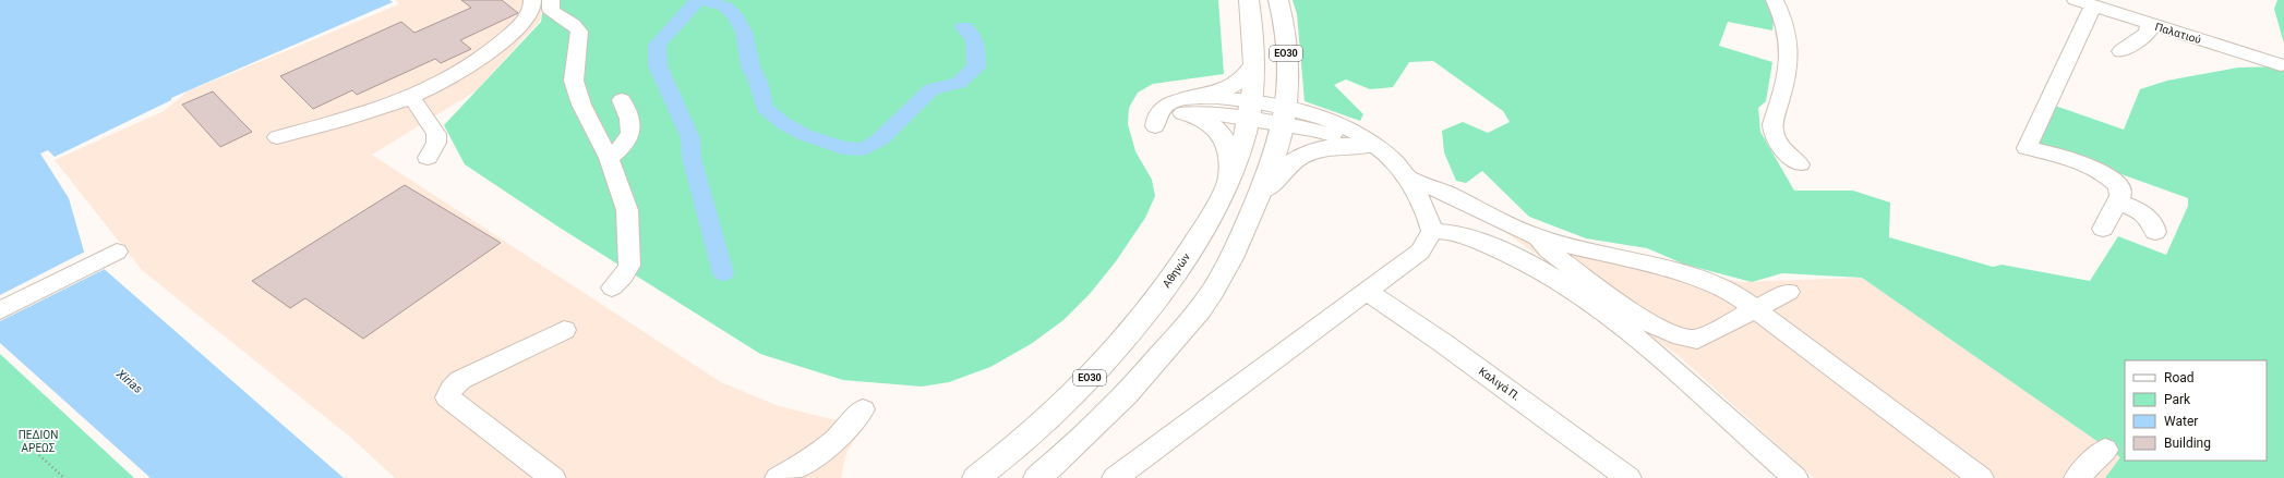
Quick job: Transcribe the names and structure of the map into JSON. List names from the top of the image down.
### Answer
{
  "streets": {
    "main road": ["ΕΟ30", "Αθηνών"],
    "street": ["Παλατιού", "Καλιγά Π."]
  },
  "water": ["Xirias"],
  "parks": ["ΠΕΔΙΟΝ ΑΡΕΩΣ"],
  "legend": [
    "Road",
    "Park",
    "Water",
    "Building"
  ]
}
